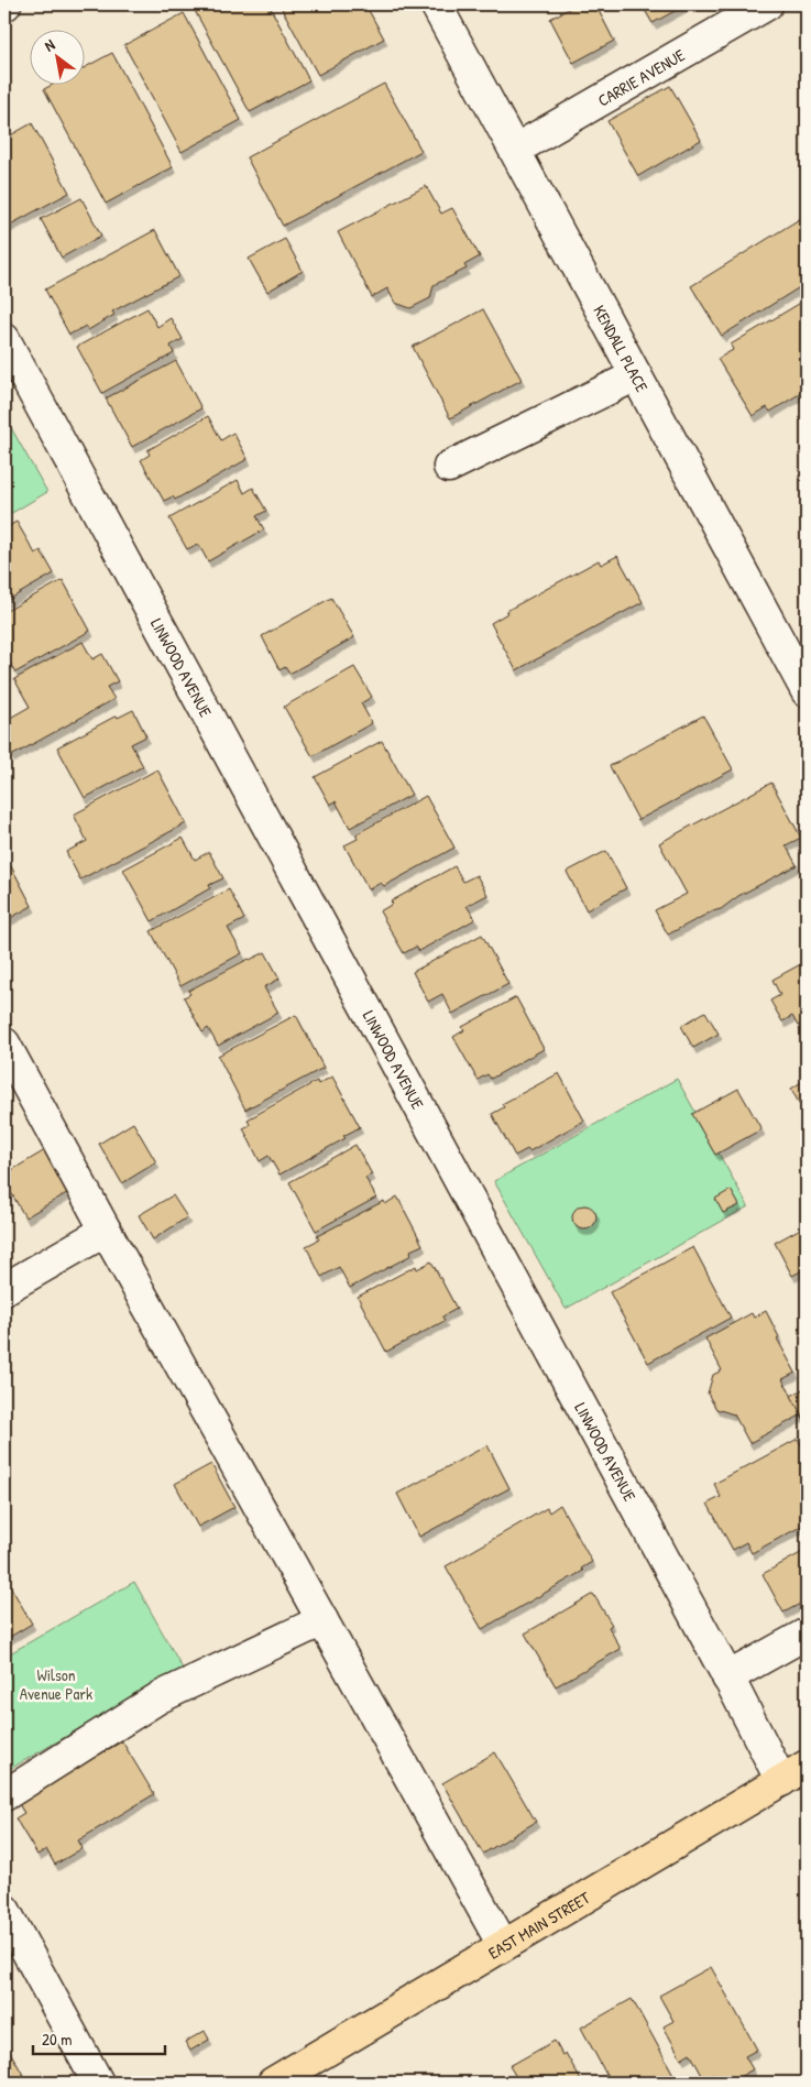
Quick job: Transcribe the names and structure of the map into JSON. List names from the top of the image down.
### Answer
{
  "streets": {
    "main road": ["EAST MAIN STREET"],
    "street": ["CARRIE AVENUE", "KENDALL PLACE", "LINWOOD AVENUE"]
  },
  "crossings": [
    ["CARRIE AVENUE", "KENDALL PLACE"],
    ["LINWOOD AVENUE", "EAST MAIN STREET"]
  ],
  "parks": ["Wilson Avenue Park"],
  "scale_bar": "20 m",
  "north": "top left"
}
